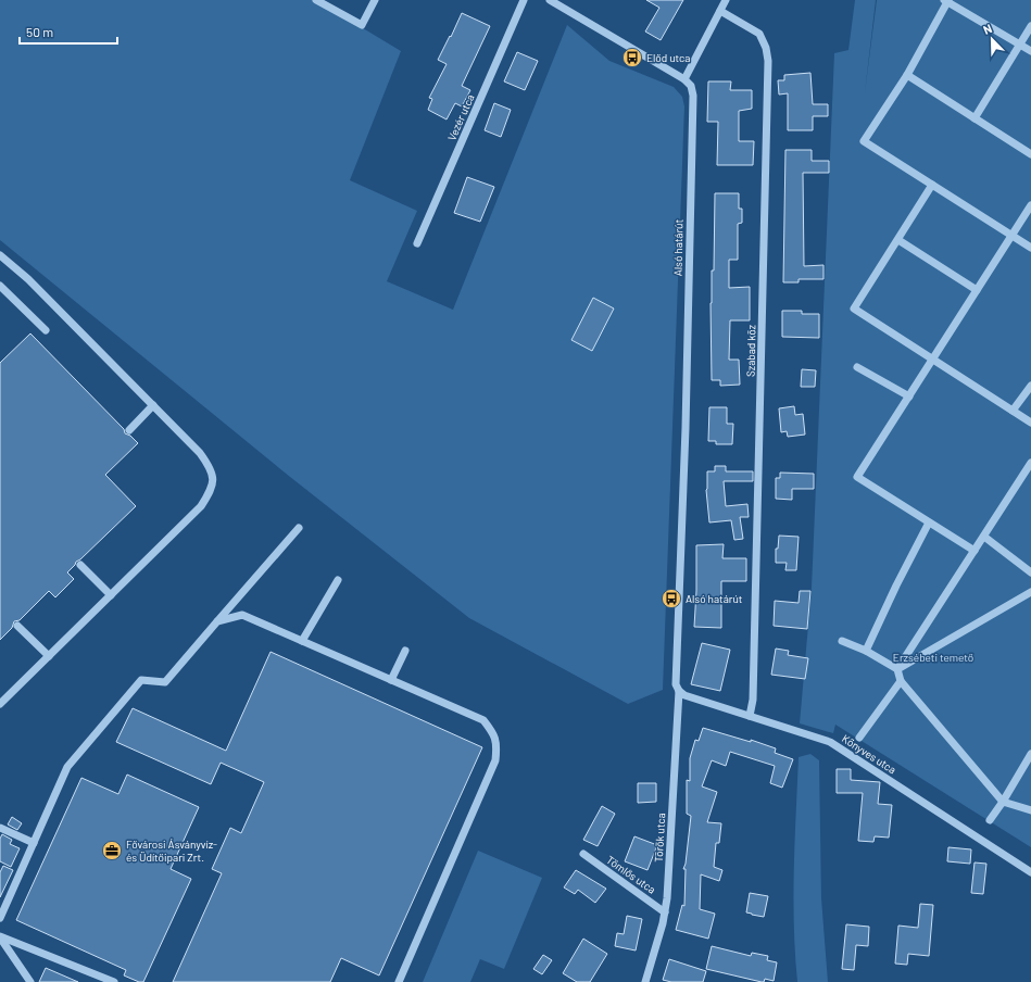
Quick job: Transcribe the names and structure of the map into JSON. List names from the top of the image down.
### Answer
{
  "streets": {
    "street": [
      "Vezér utca",
      "Alsó határút",
      "Szabad köz",
      "Könyves utca",
      "Török utca",
      "Tömlős utca"
    ]
  },
  "crossings": [
    ["Alsó határút", "Könyves utca"],
    ["Alsó határút", "Török utca"],
    ["Szabad köz", "Könyves utca"],
    ["Könyves utca", "Török utca"],
    ["Török utca", "Tömlős utca"]
  ],
  "parks": ["Erzsébeti temető"],
  "places": {
    "bus stop": ["Előd utca", "Alsó határút"],
    "office": ["Fővárosi Ásványvíz- és Üdítőipari Zrt."]
  },
  "scale_bar": "50 m",
  "north": "top left"
}
